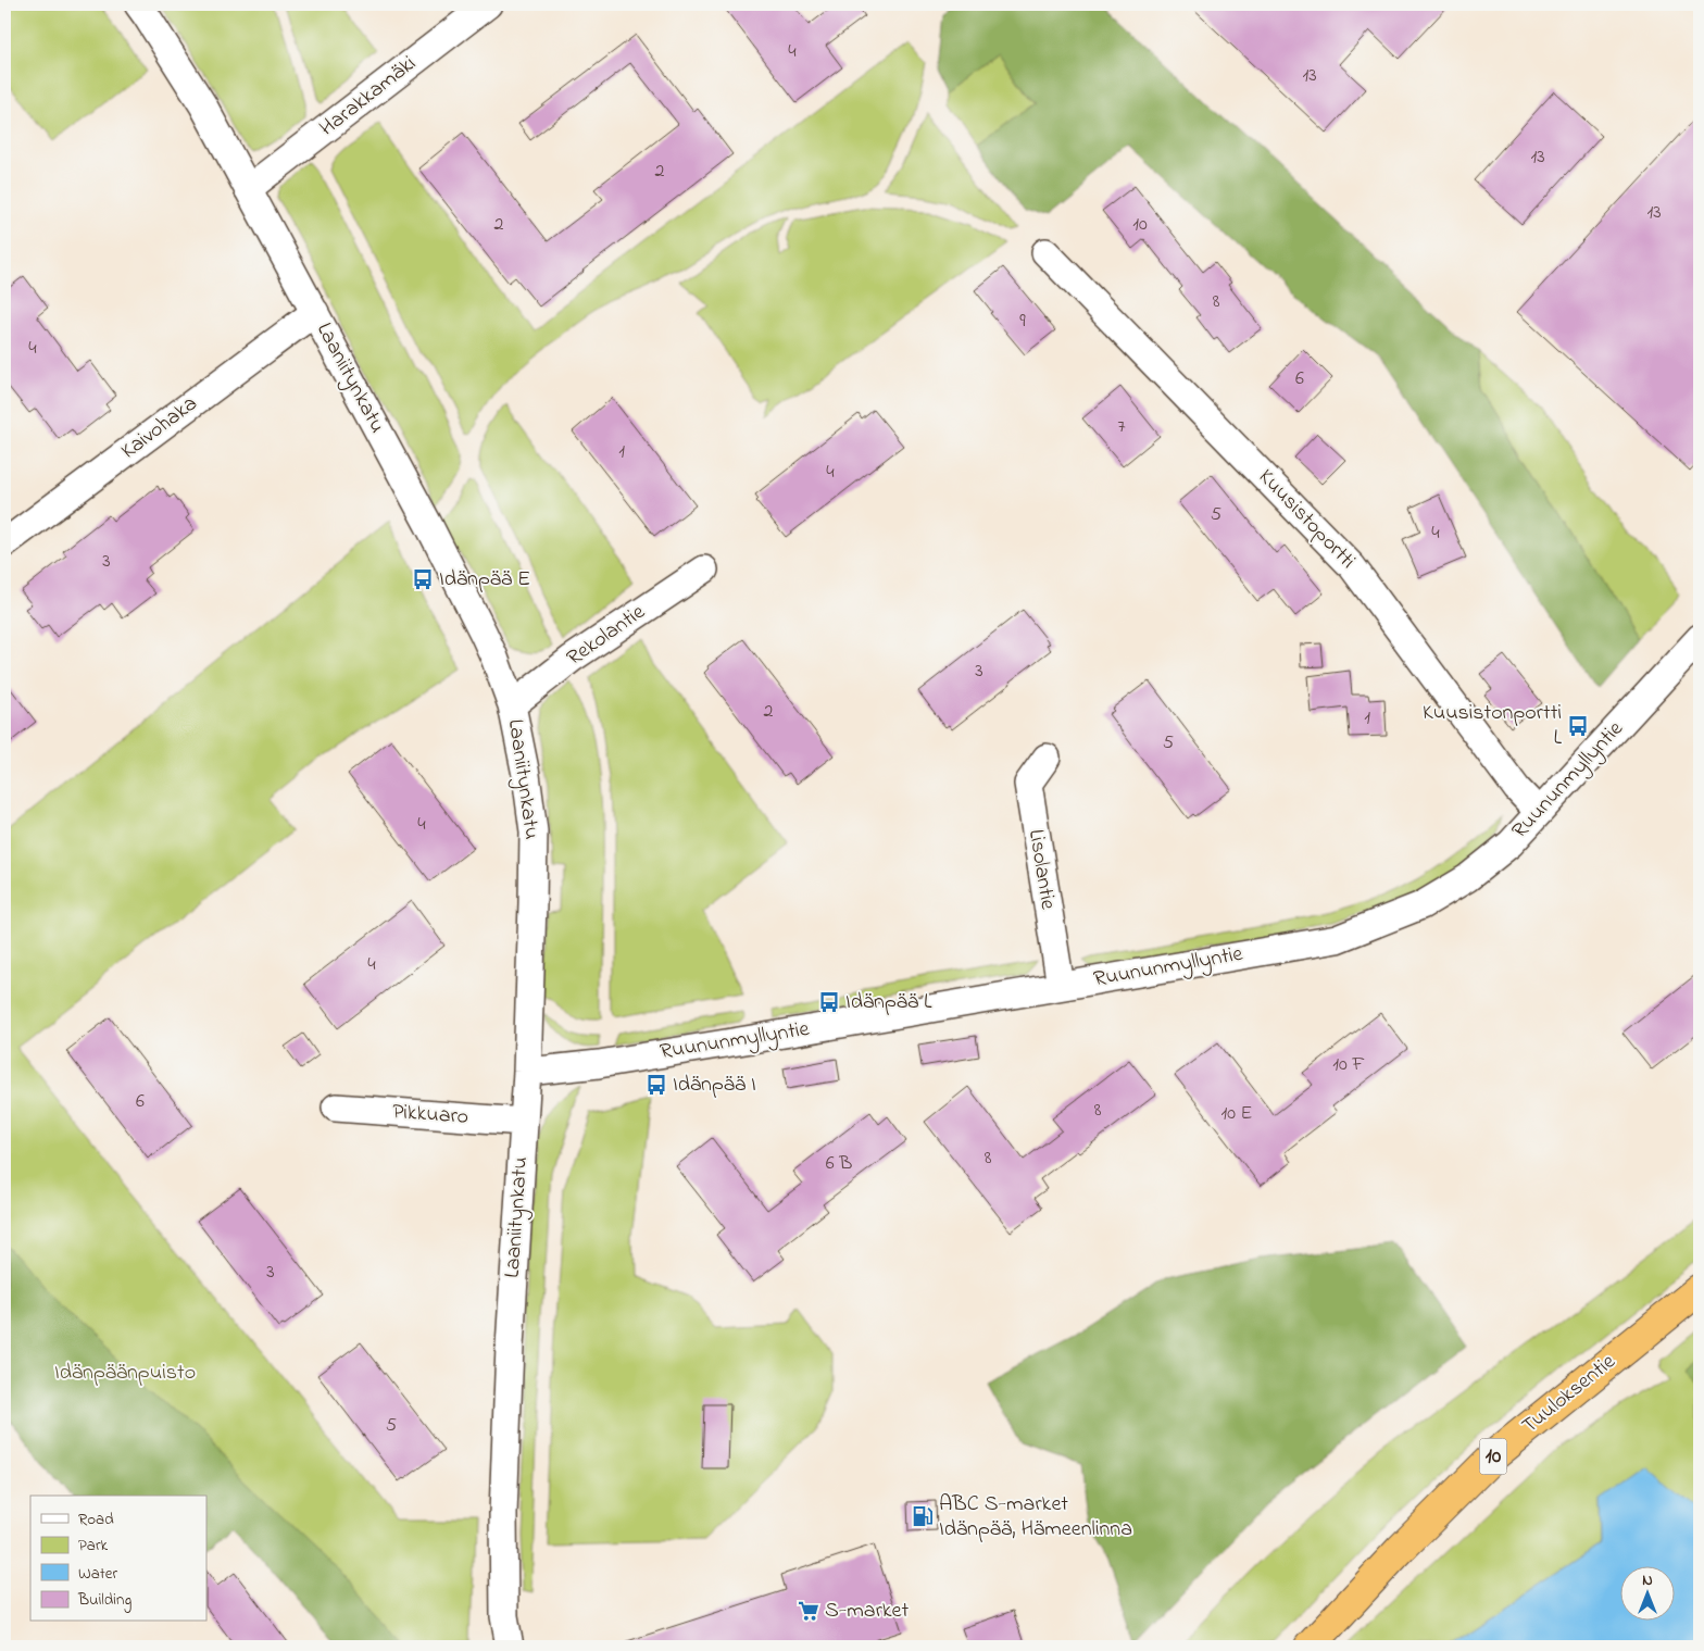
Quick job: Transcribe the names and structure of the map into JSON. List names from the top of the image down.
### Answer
{
  "streets": {
    "highway": ["Tuuloksentie", "10"],
    "street": [
      "Harakkamäki",
      "Laaniitynkatu",
      "Kaivohaka",
      "Kuusistoportti",
      "Rekolantie",
      "Ruununmyllyntie",
      "Lisolantie",
      "Pikkuaro"
    ]
  },
  "crossings": [
    ["Harakkamäki", "Laaniitynkatu"],
    ["Laaniitynkatu", "Kaivohaka"],
    ["Laaniitynkatu", "Rekolantie"],
    ["Laaniitynkatu", "Ruununmyllyntie"],
    ["Laaniitynkatu", "Pikkuaro"],
    ["Kuusistoportti", "Ruununmyllyntie"],
    ["Ruununmyllyntie", "Lisolantie"]
  ],
  "parks": ["Idänpäänpuisto"],
  "places": {
    "bus stop": [
      "Idänpää E",
      "Kuusistonportti L",
      "Idänpää L",
      "Idänpää I"
    ],
    "fuel station": ["ABC S-market Idänpää, Hämeenlinna"],
    "supermarket": ["S-market"]
  },
  "house_numbers": [
    "4",
    "13",
    "13",
    "2",
    "13",
    "2",
    "10",
    "8",
    "9",
    "4",
    "6",
    "7",
    "1",
    "4",
    "5",
    "4",
    "3",
    "3",
    "2",
    "1",
    "5",
    "4",
    "4",
    "10 F",
    "6",
    "8",
    "10 E",
    "8",
    "6 B",
    "3",
    "5"
  ],
  "legend": [
    "Road",
    "Park",
    "Water",
    "Building"
  ],
  "north": "top"
}
